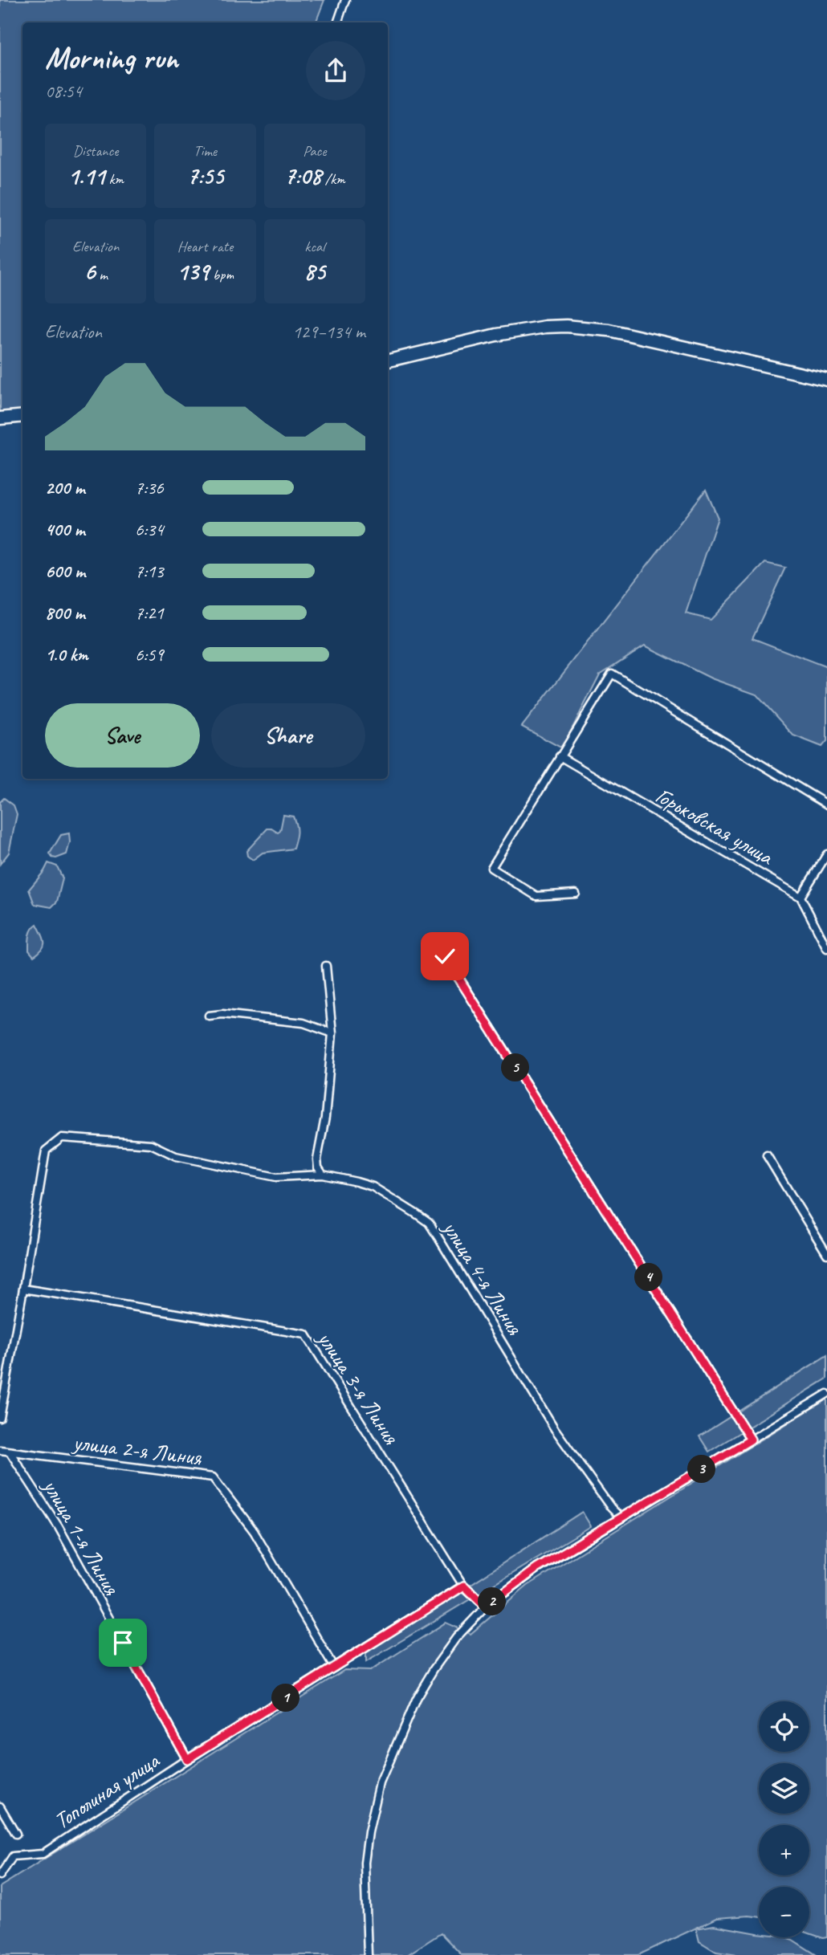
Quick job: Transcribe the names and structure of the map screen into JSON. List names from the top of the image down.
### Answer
{
  "streets": {
    "street": [
      "Горьковская улица",
      "улица 4-я Линия",
      "улица 3-я Линия",
      "улица 2-я Линия",
      "улица 1-я Линия",
      "Тополиная улица"
    ]
  },
  "crossings": [
    ["улица 4-я Линия", "улица 3-я Линия"],
    ["улица 3-я Линия", "Тополиная улица"],
    ["улица 2-я Линия", "улица 1-я Линия"],
    ["улица 2-я Линия", "Тополиная улица"],
    ["улица 1-я Линия", "Тополиная улица"]
  ],
  "page": {
    "heading": ["Morning run", "08:54"],
    "stats": [
      ["Distance", "1.11 km"],
      ["Time", "7:55"],
      ["Pace", "7:08 /km"],
      ["Elevation", "6 m"],
      ["Heart rate", "139 bpm"],
      ["kcal", "85"]
    ],
    "chart": ["Elevation", "129–134 m"],
    "list": [
      {
        "name": "200 m",
        "note": "7:36"
      },
      {
        "name": "400 m",
        "note": "6:34"
      },
      {
        "name": "600 m",
        "note": "7:13"
      },
      {
        "name": "800 m",
        "note": "7:21"
      },
      {
        "name": "1.0 km",
        "note": "6:59"
      }
    ],
    "buttons": ["Save", "Share"],
    "pins": [
      "5",
      "4",
      "3",
      "2",
      "1"
    ],
    "map_buttons": ["+", "−"]
  }
}
